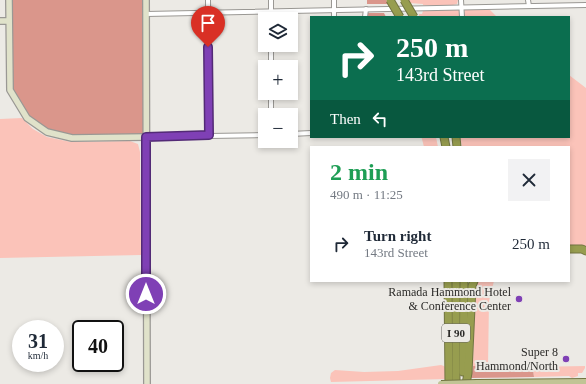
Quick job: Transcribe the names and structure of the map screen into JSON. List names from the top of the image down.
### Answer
{
  "streets": {
    "highway": ["I 90"]
  },
  "places": ["Ramada Hammond Hotel & Conference Center", "Super 8 Hammond/North"],
  "page": {
    "map_buttons": ["+", "−"],
    "turn": ["250 m", "143rd Street"],
    "then": "Then",
    "heading": ["2 min", "490 m · 11:25"],
    "list": [
      {
        "name": "Turn right",
        "note": "143rd Street",
        "value": "250 m"
      }
    ],
    "speed": "31 km/h",
    "limit": "40"
  }
}
